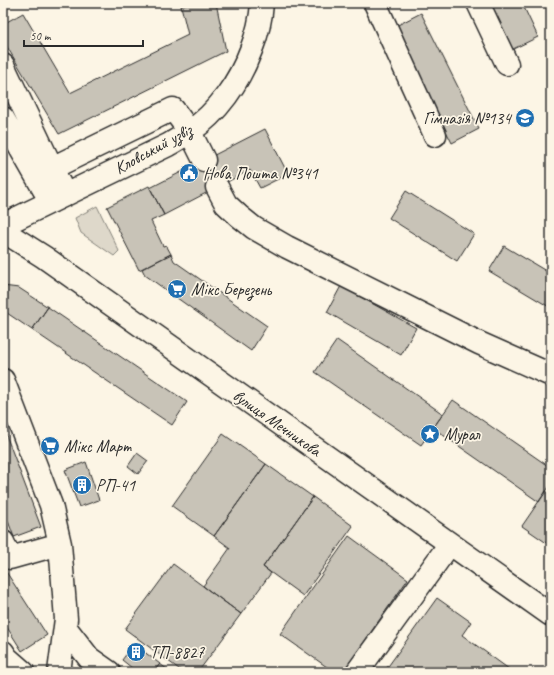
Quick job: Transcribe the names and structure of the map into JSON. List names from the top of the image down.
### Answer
{
  "streets": {
    "street": ["Кловський узвіз", "вулиця Мечникова"]
  },
  "places": {
    "school or university": ["Гімназія №134"],
    "public building": ["Нова Пошта №341"],
    "supermarket": ["Мікс Березень", "Мікс Март"],
    "place": ["Мурал"],
    "building": ["РП-41", "ТП-8827"]
  },
  "scale_bar": "50 m"
}
